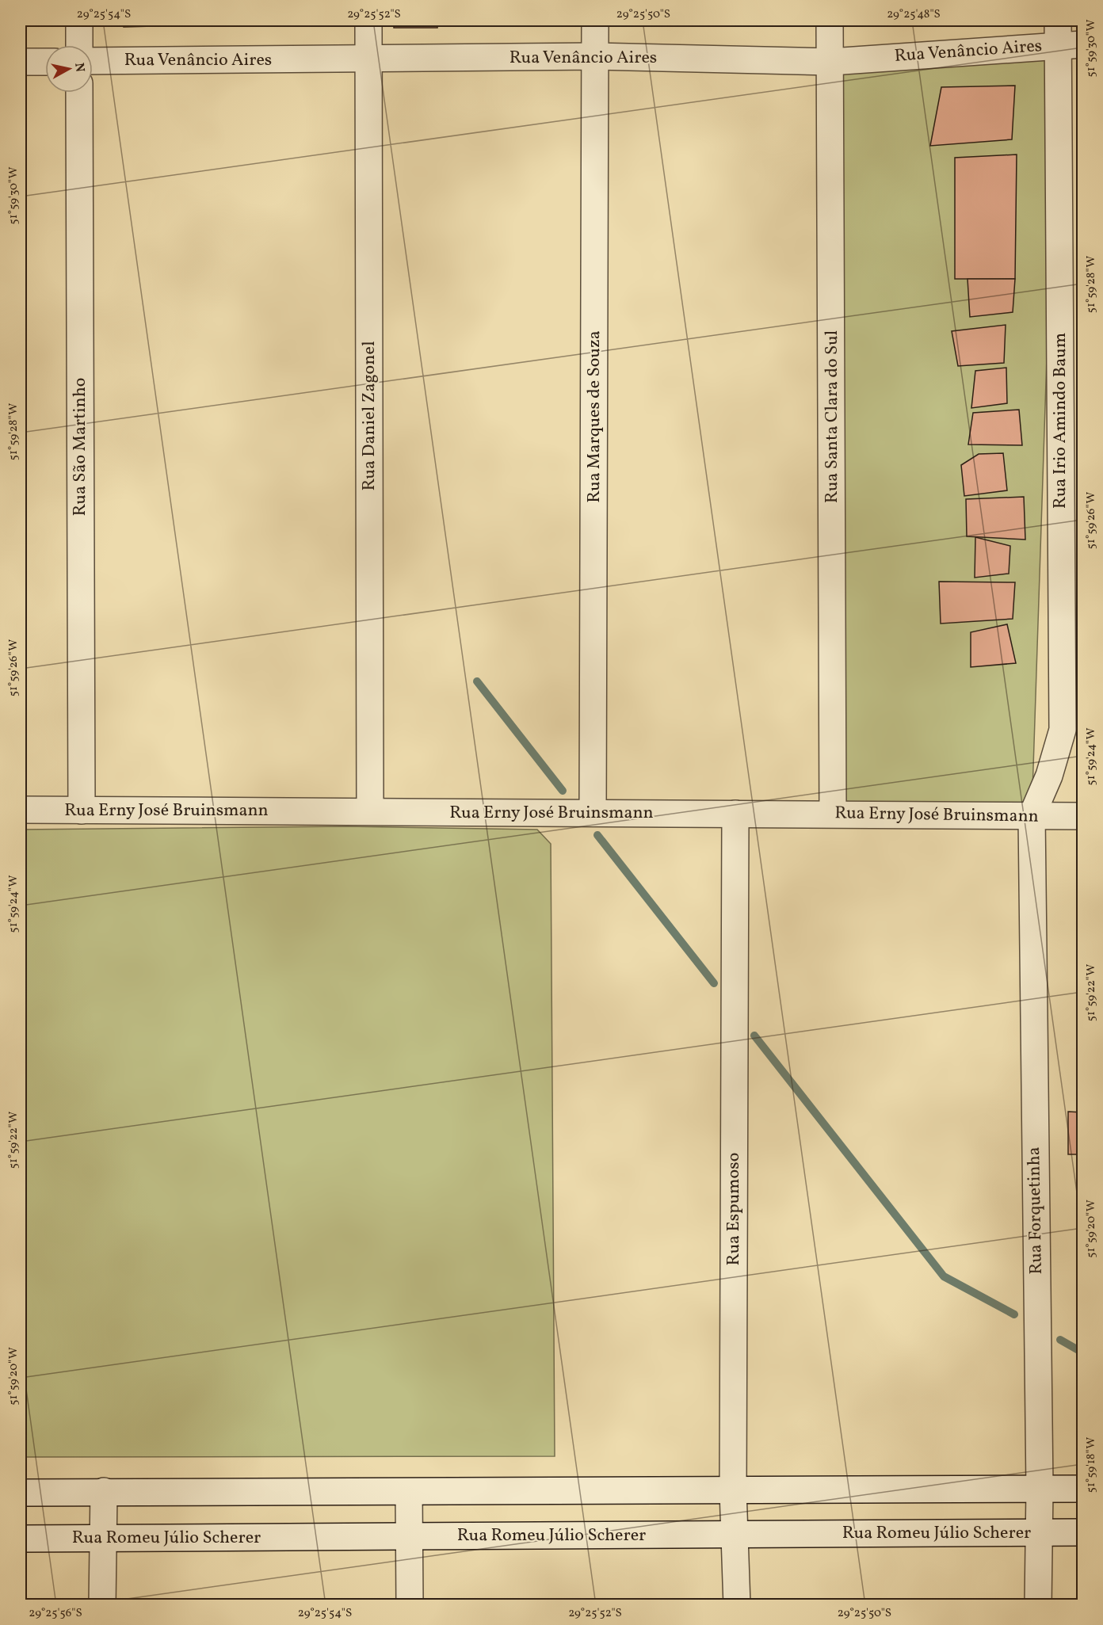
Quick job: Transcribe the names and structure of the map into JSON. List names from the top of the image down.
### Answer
{
  "streets": {
    "street": [
      "Rua Venâncio Aires",
      "Rua Daniel Zagonel",
      "Rua Marques de Souza",
      "Rua Santa Clara do Sul",
      "Rua Irio Amindo Baum",
      "Rua São Martinho",
      "Rua Erny José Bruinsmann",
      "Rua Espumoso",
      "Rua Forquetinha",
      "Rua Romeu Júlio Scherer"
    ]
  },
  "crossings": [
    ["Rua Venâncio Aires", "Rua Daniel Zagonel"],
    ["Rua Venâncio Aires", "Rua Marques de Souza"],
    ["Rua Venâncio Aires", "Rua Santa Clara do Sul"],
    ["Rua Venâncio Aires", "Rua Irio Amindo Baum"],
    ["Rua Daniel Zagonel", "Rua Erny José Bruinsmann"],
    ["Rua Marques de Souza", "Rua Erny José Bruinsmann"],
    ["Rua Santa Clara do Sul", "Rua Erny José Bruinsmann"],
    ["Rua Irio Amindo Baum", "Rua Erny José Bruinsmann"],
    ["Rua Irio Amindo Baum", "Rua Forquetinha"],
    ["Rua São Martinho", "Rua Erny José Bruinsmann"],
    ["Rua Erny José Bruinsmann", "Rua Espumoso"],
    ["Rua Erny José Bruinsmann", "Rua Forquetinha"],
    ["Rua Espumoso", "Rua Romeu Júlio Scherer"],
    ["Rua Forquetinha", "Rua Romeu Júlio Scherer"]
  ],
  "north": "right",
  "coordinates": [
    "29°25'54\"S",
    "29°25'52\"S",
    "29°25'50\"S",
    "29°25'48\"S",
    "51°59'30\"W",
    "51°59'28\"W",
    "51°59'26\"W",
    "51°59'24\"W",
    "51°59'22\"W",
    "51°59'20\"W",
    "51°59'18\"W",
    "29°25'56\"S"
  ]
}
